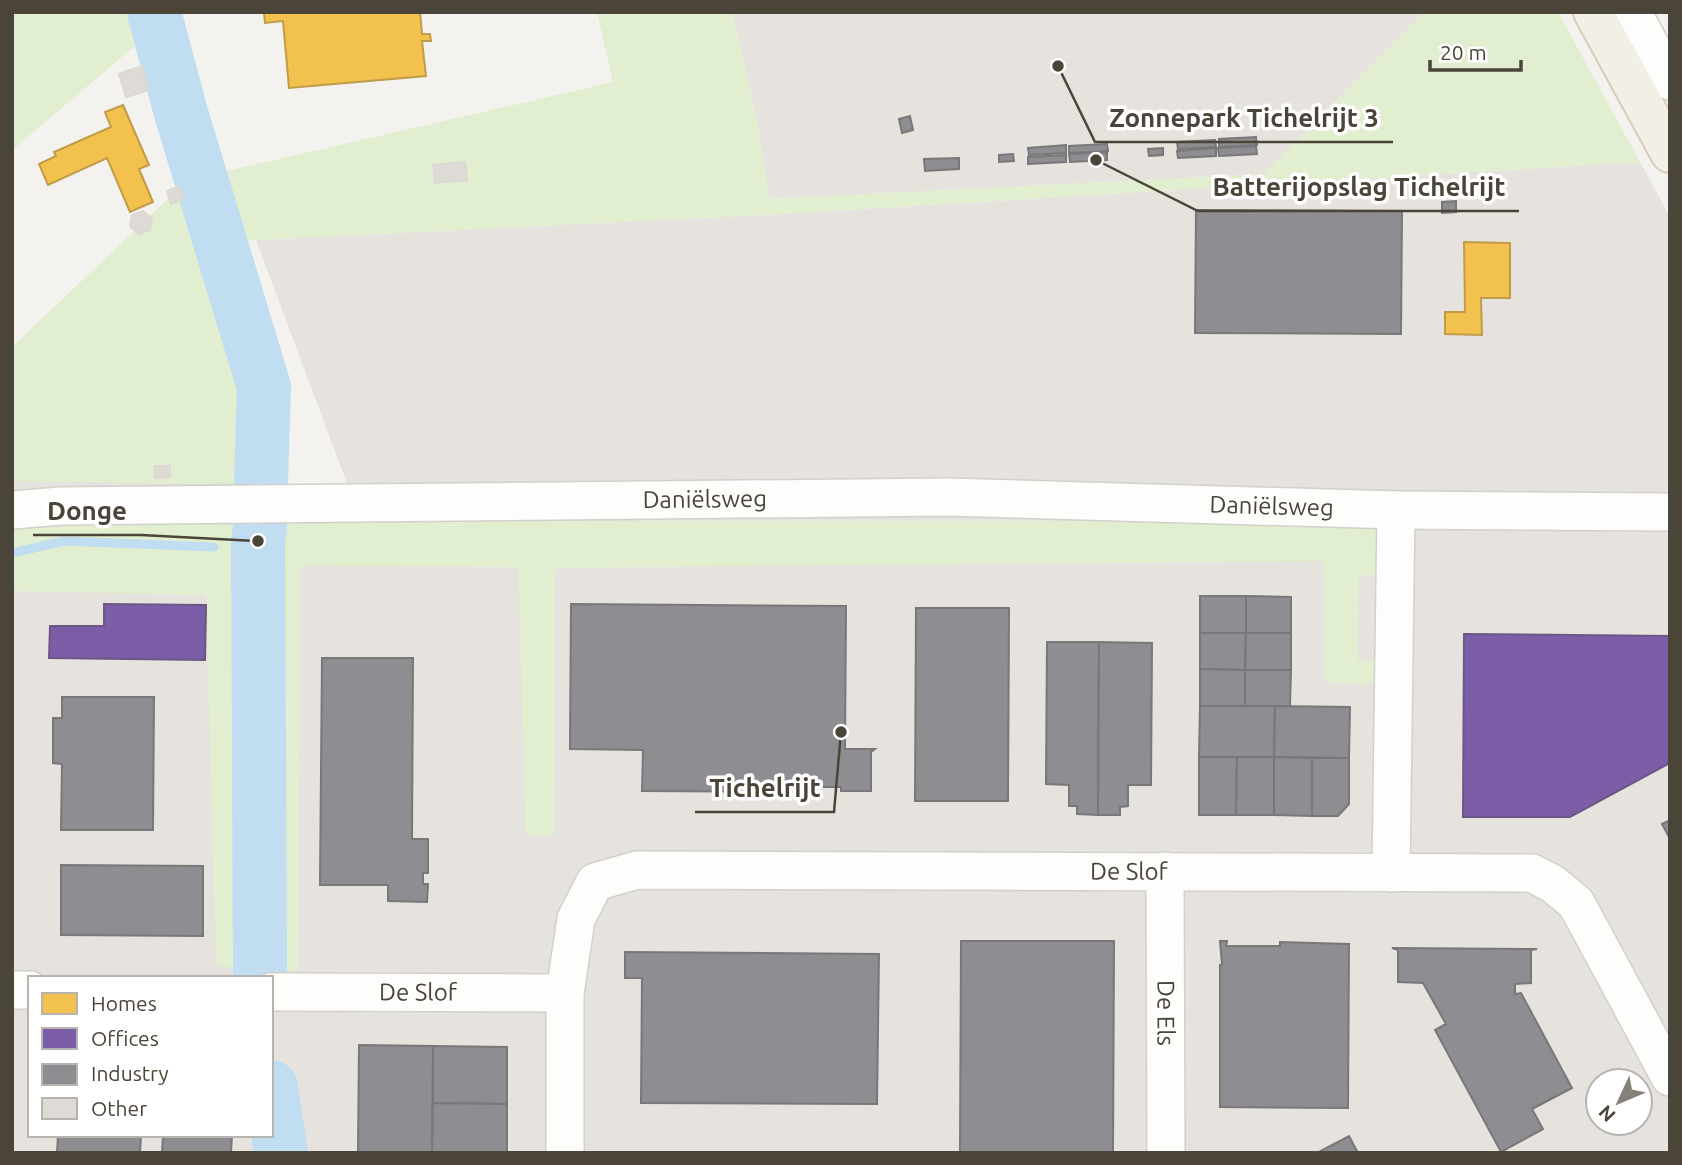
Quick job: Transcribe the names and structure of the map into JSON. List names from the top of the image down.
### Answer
{
  "streets": {
    "street": ["Daniëlsweg", "De Slof", "De Els"]
  },
  "crossings": [
    ["De Slof", "De Els"]
  ],
  "places": [
    "Zonnepark Tichelrijt 3",
    "Batterijopslag Tichelrijt",
    "Donge",
    "Tichelrijt"
  ],
  "legend": [
    "Homes",
    "Offices",
    "Industry",
    "Other"
  ],
  "scale_bar": "20 m",
  "north": "bottom left"
}
